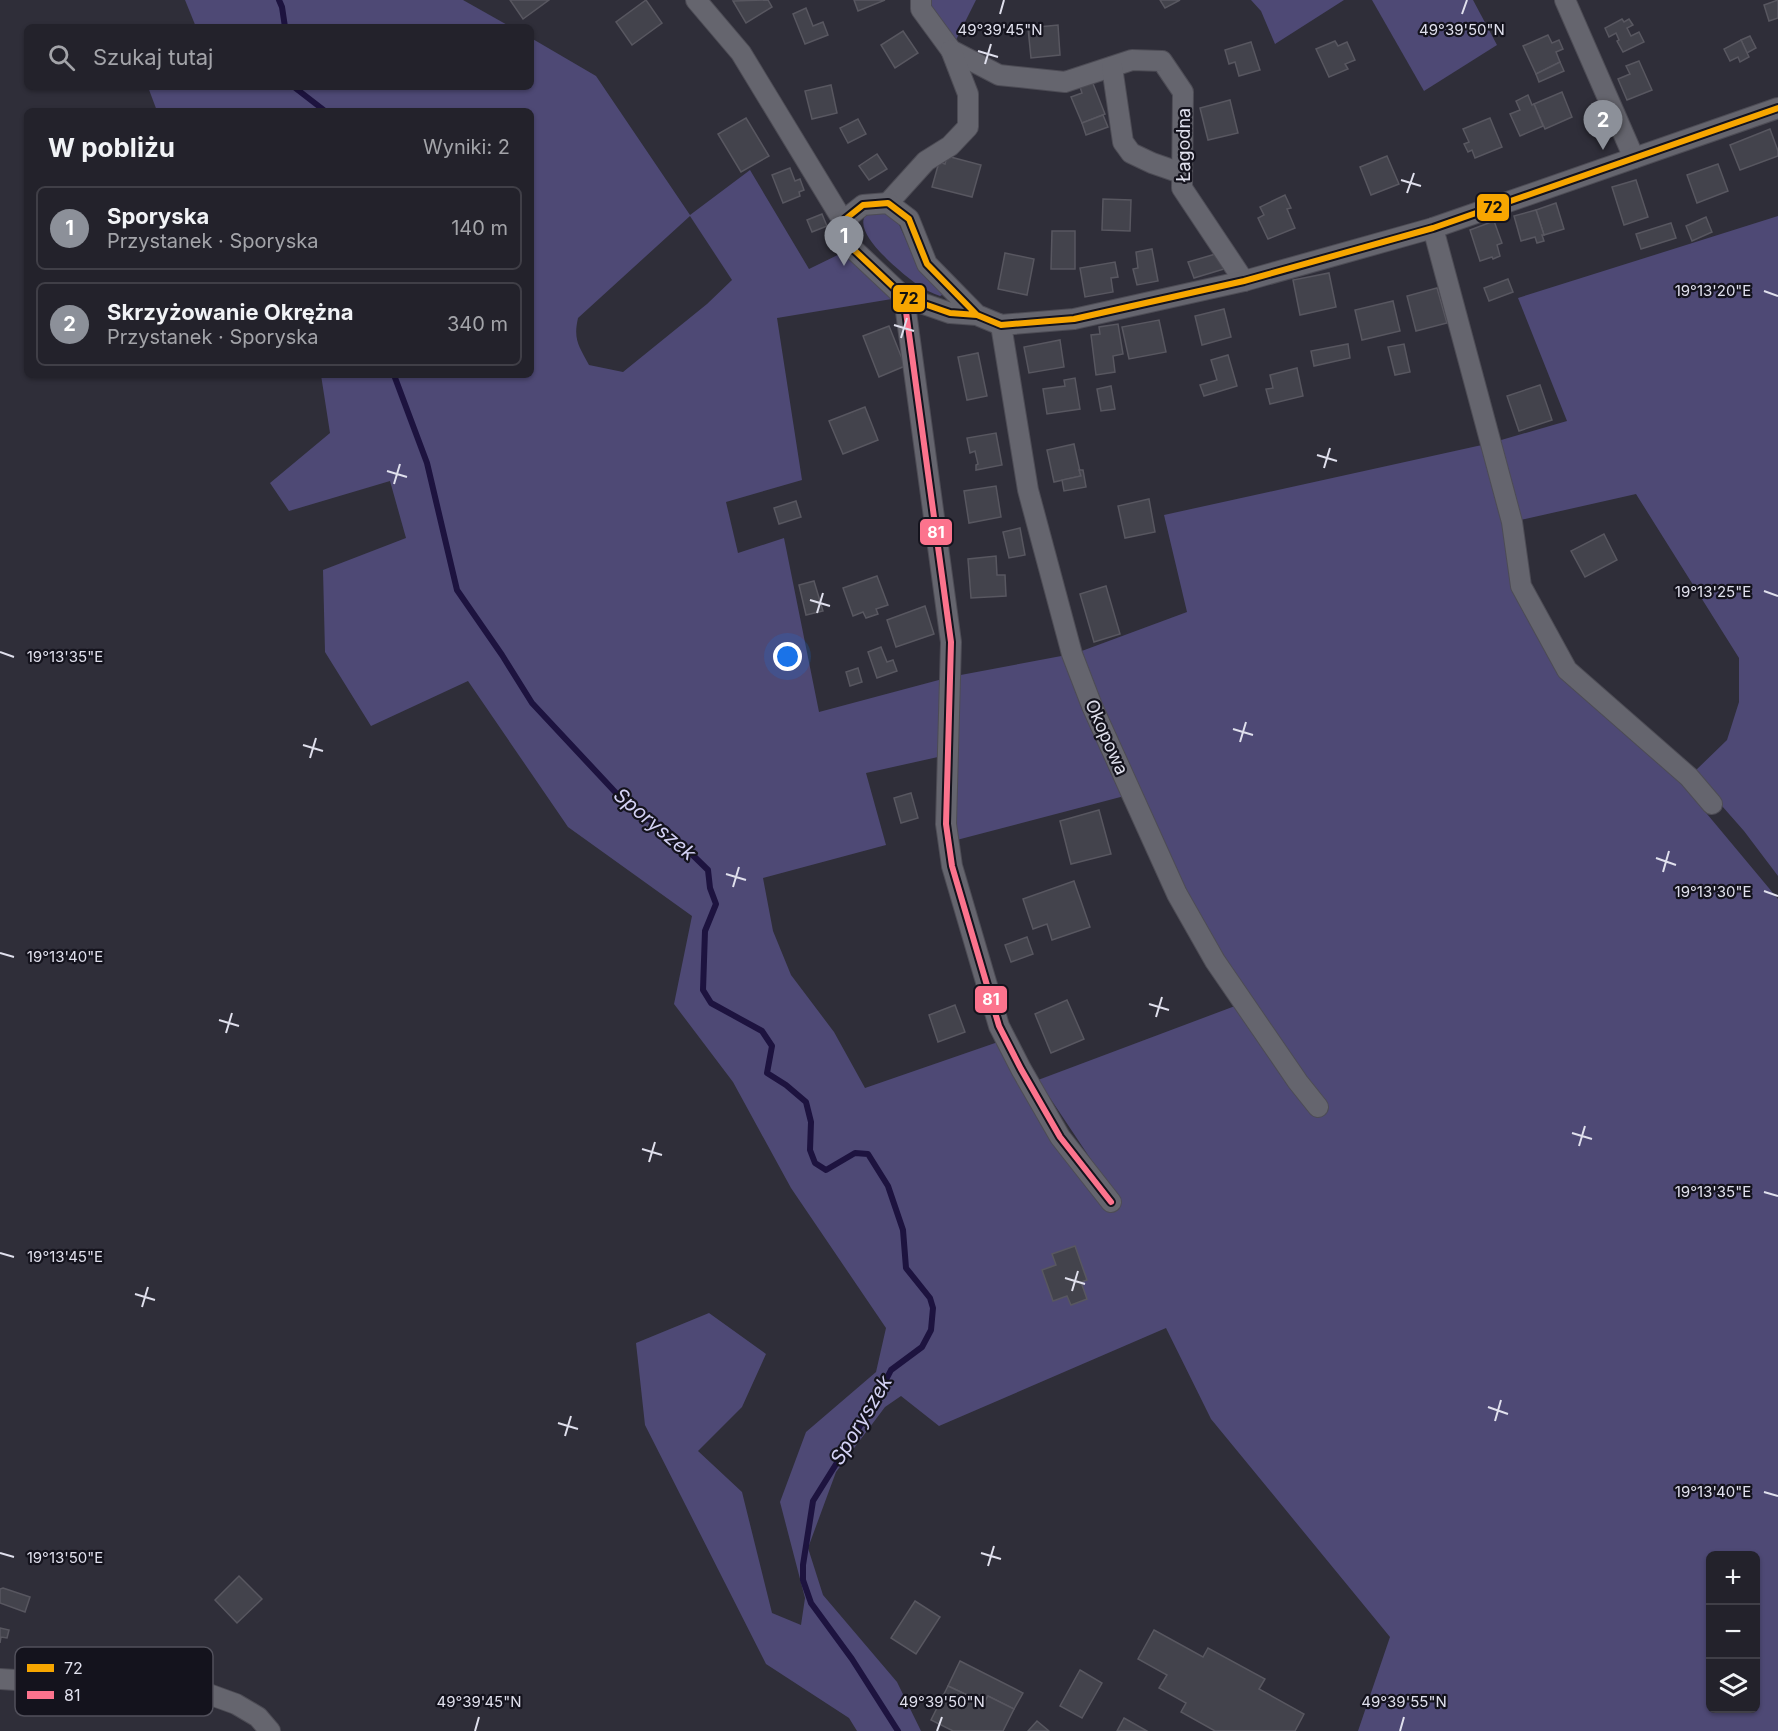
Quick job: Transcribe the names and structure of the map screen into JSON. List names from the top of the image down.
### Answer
{
  "streets": {
    "street": ["Łagodna", "Okopowa"]
  },
  "water": ["Sporyszek"],
  "lines": ["transit line 72", "transit line 81"],
  "legend": ["72", "81"],
  "page": {
    "search": "Szukaj tutaj",
    "pins": ["2", "1"],
    "heading": ["W pobliżu", "Wyniki: 2"],
    "list": [
      {
        "mark": "1",
        "name": "Sporyska",
        "note": "Przystanek · Sporyska",
        "value": "140 m"
      },
      {
        "mark": "2",
        "name": "Skrzyżowanie Okrężna",
        "note": "Przystanek · Sporyska",
        "value": "340 m"
      }
    ],
    "map_buttons": ["+", "−"]
  },
  "coordinates": [
    "49°39'45\"N",
    "49°39'50\"N",
    "19°13'20\"E",
    "19°13'25\"E",
    "19°13'35\"E",
    "19°13'30\"E",
    "19°13'40\"E",
    "19°13'45\"E",
    "19°13'50\"E",
    "49°39'55\"N"
  ]
}
